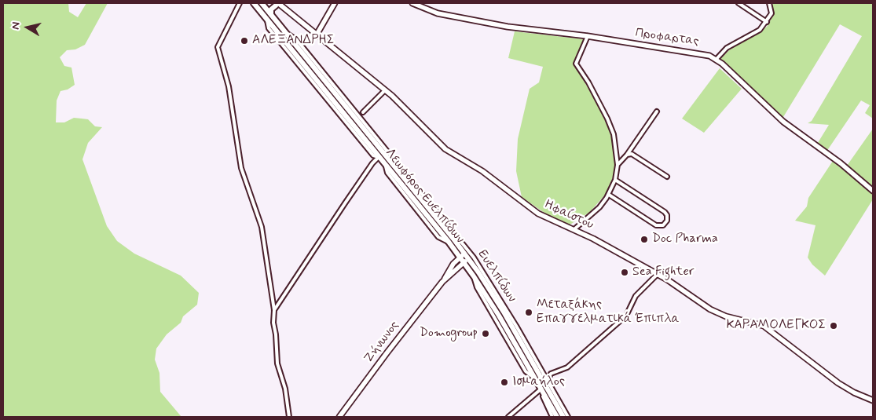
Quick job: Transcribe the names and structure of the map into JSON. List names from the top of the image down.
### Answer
{
  "streets": {
    "main road": ["Λεωφόρος Ευελπίδων"],
    "street": [
      "Προφαρτας",
      "Ηφαίστου",
      "Ευελπίδων",
      "Ζήνωνος"
    ]
  },
  "crossings": [
    ["Λεωφόρος Ευελπίδων", "Ευελπίδων"]
  ],
  "places": [
    "ΑΛΕΞΑΝΔΡΗΣ",
    "Doc Pharma",
    "Sea Fighter",
    "Μεταξάκης Επαγγελματικά Έπιπλα",
    "ΚΑΡΑΜΟΛΕΓΚΟΣ",
    "Domogroup",
    "Ισμαήλος"
  ],
  "north": "left"
}
